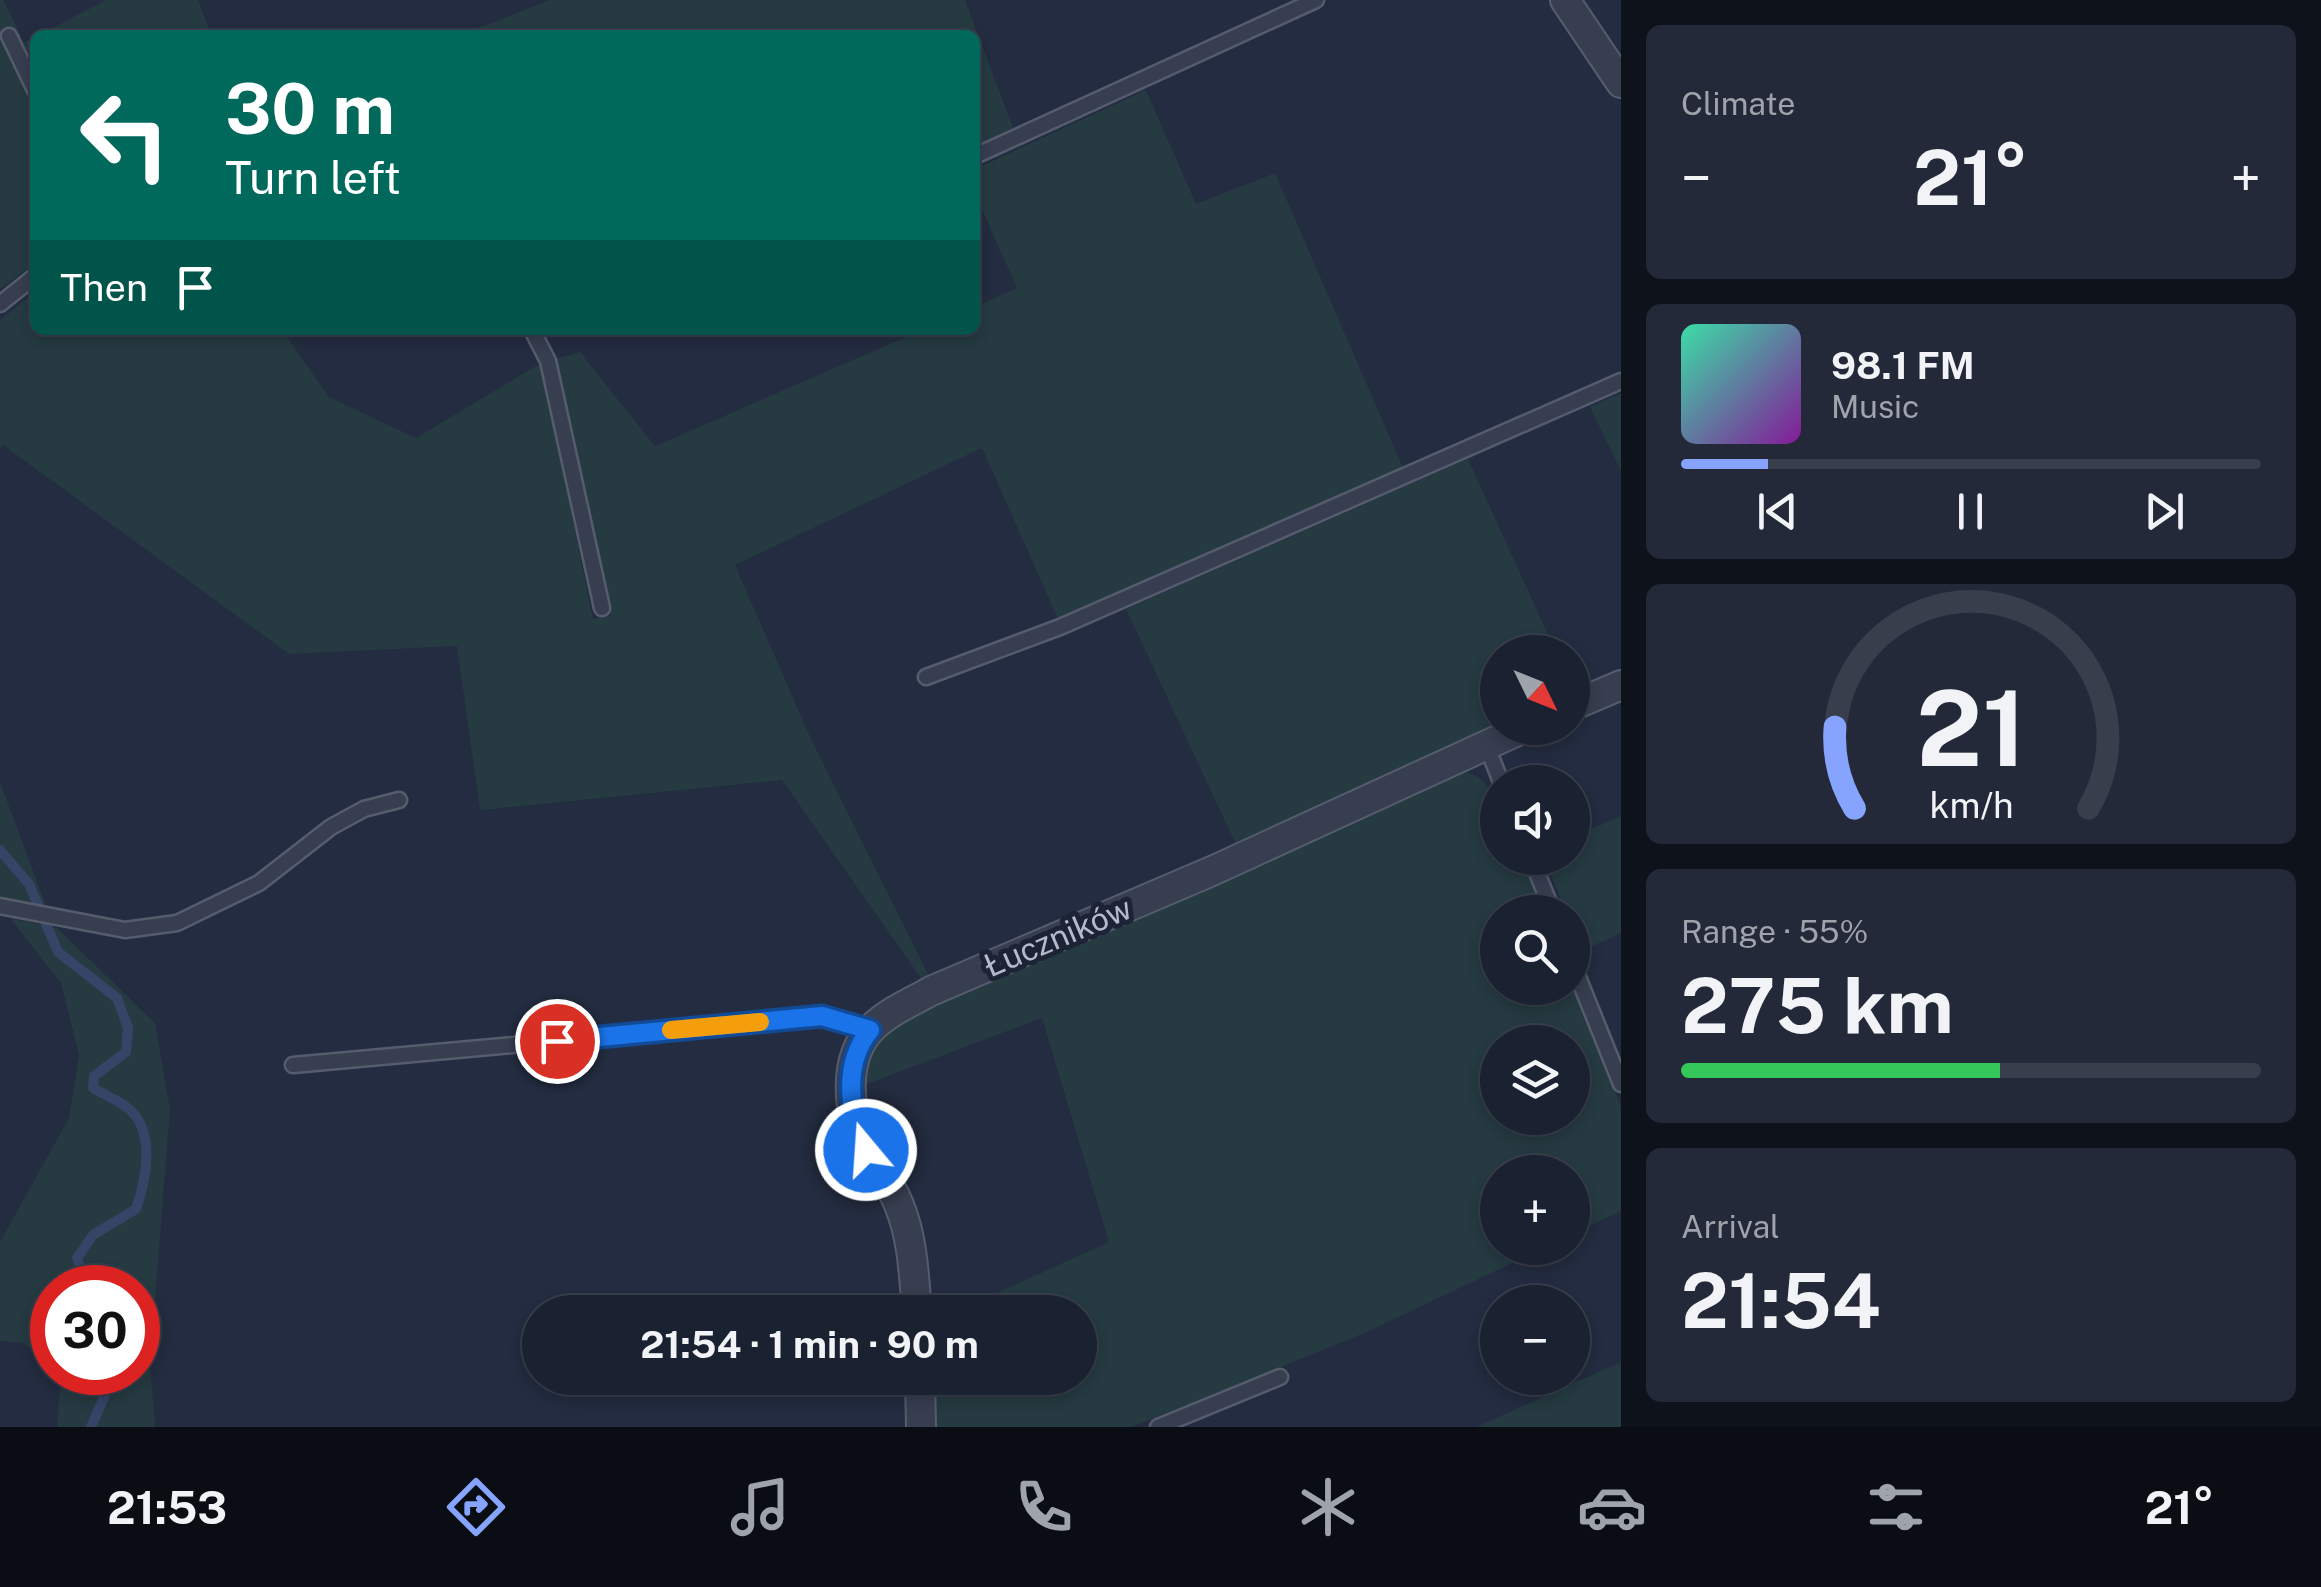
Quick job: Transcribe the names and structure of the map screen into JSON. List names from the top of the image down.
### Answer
{
  "streets": {
    "street": ["Łuczników"]
  },
  "north": "bottom right",
  "page": {
    "tile": [
      "Climate",
      ["Range · 55%", "275 km"],
      ["Arrival", "21:54"]
    ],
    "turn": ["30 m", "Turn left"],
    "heat": ["−", "21°", "+"],
    "then": "Then",
    "song": ["98.1 FM", "Music"],
    "map_buttons": ["+", "−"],
    "limit": "30",
    "trip": "21:54 · 1 min · 90 m",
    "tabs": ["21:53", "21°"],
    "gauge": ["21", "km/h"]
  }
}
